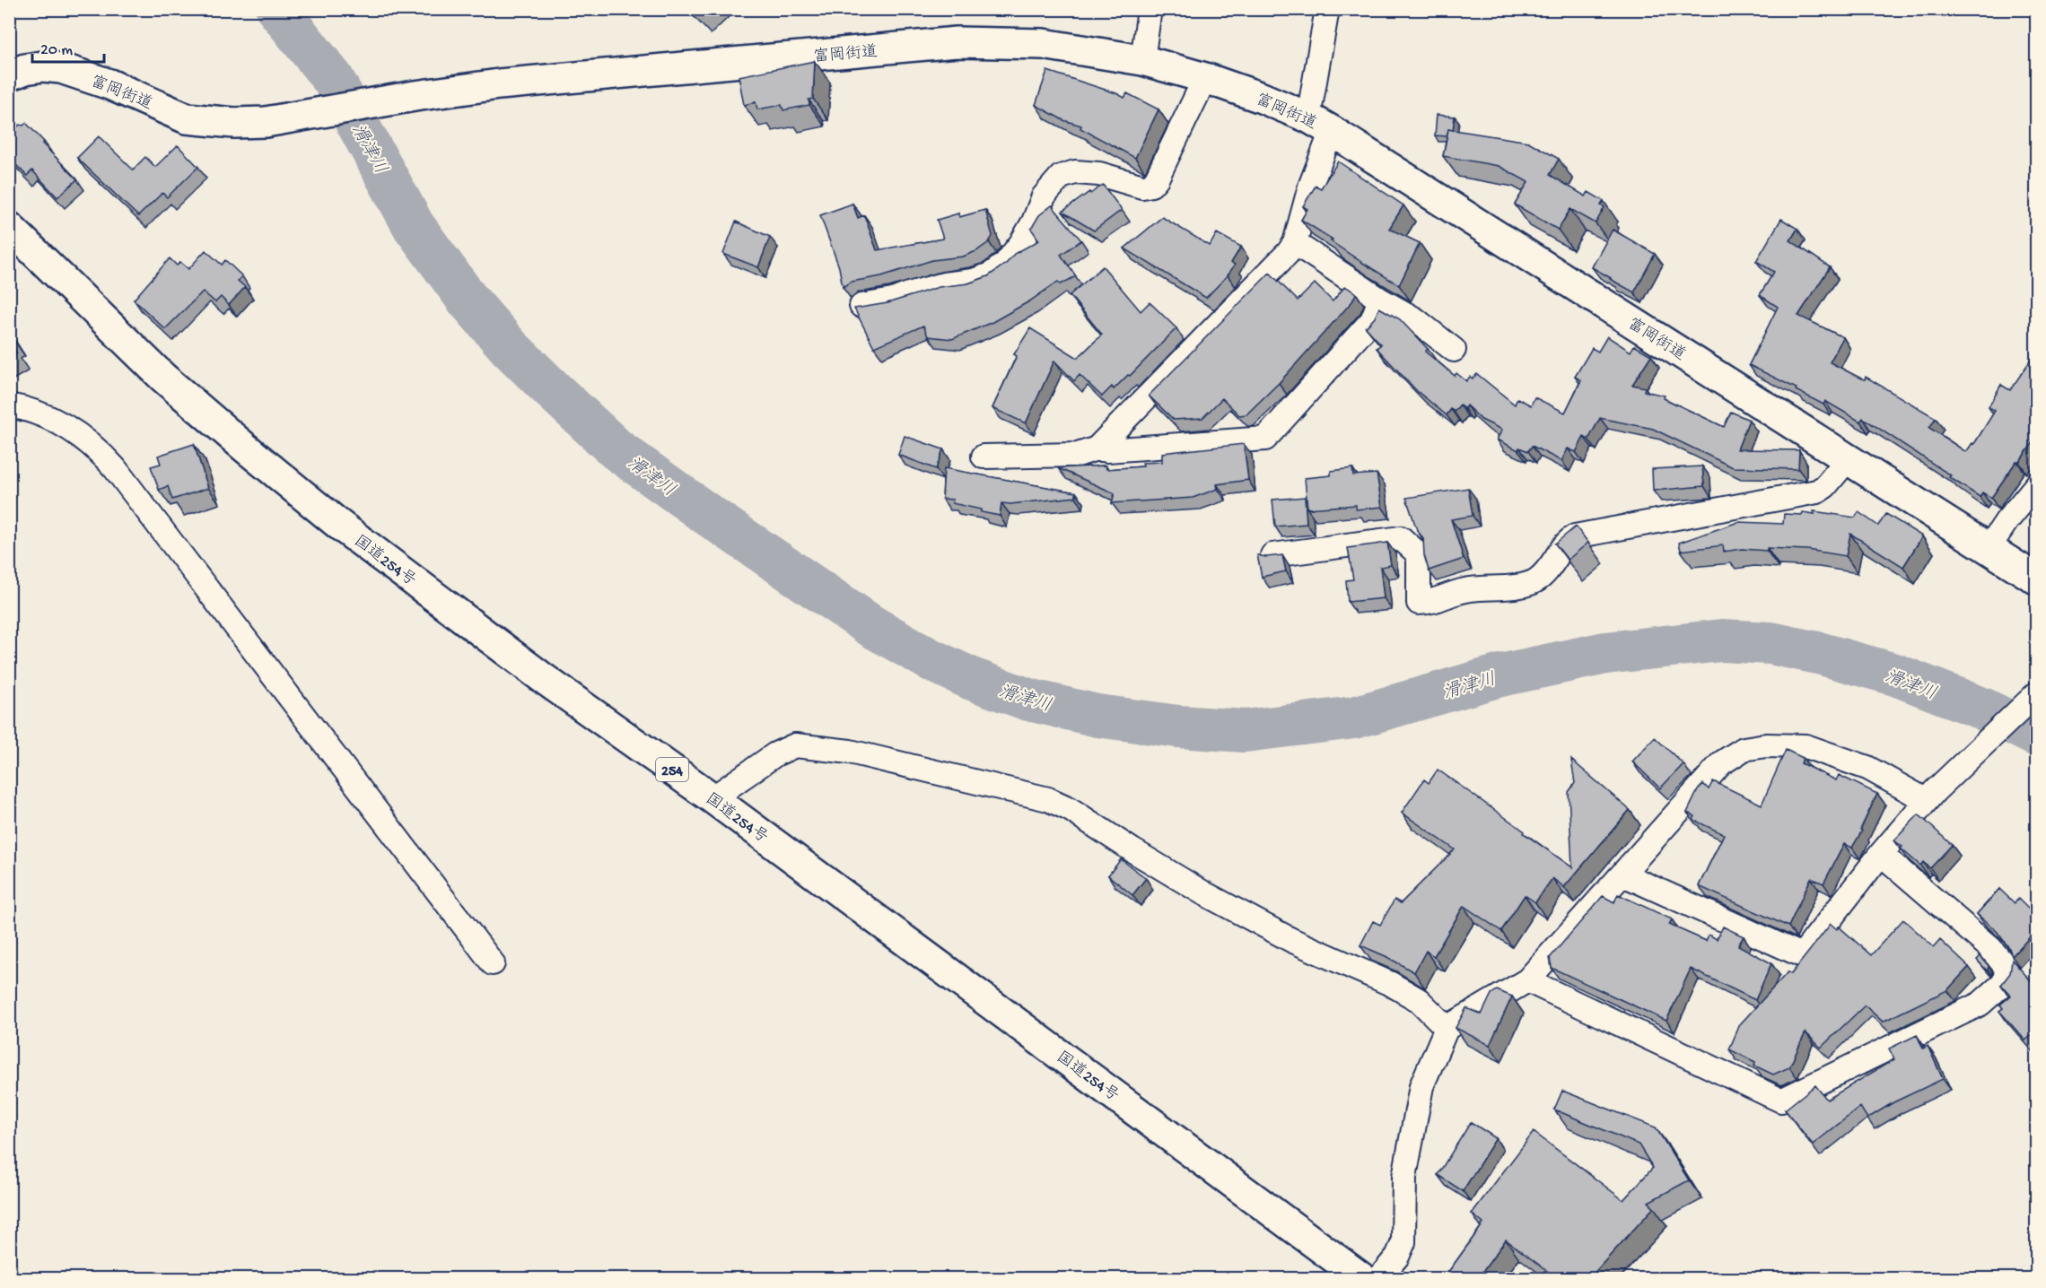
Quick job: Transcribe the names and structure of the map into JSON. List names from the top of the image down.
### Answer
{
  "streets": {
    "main road": ["富岡街道", "国道254号", "254"]
  },
  "water": ["滑津川"],
  "scale_bar": "20 m"
}
